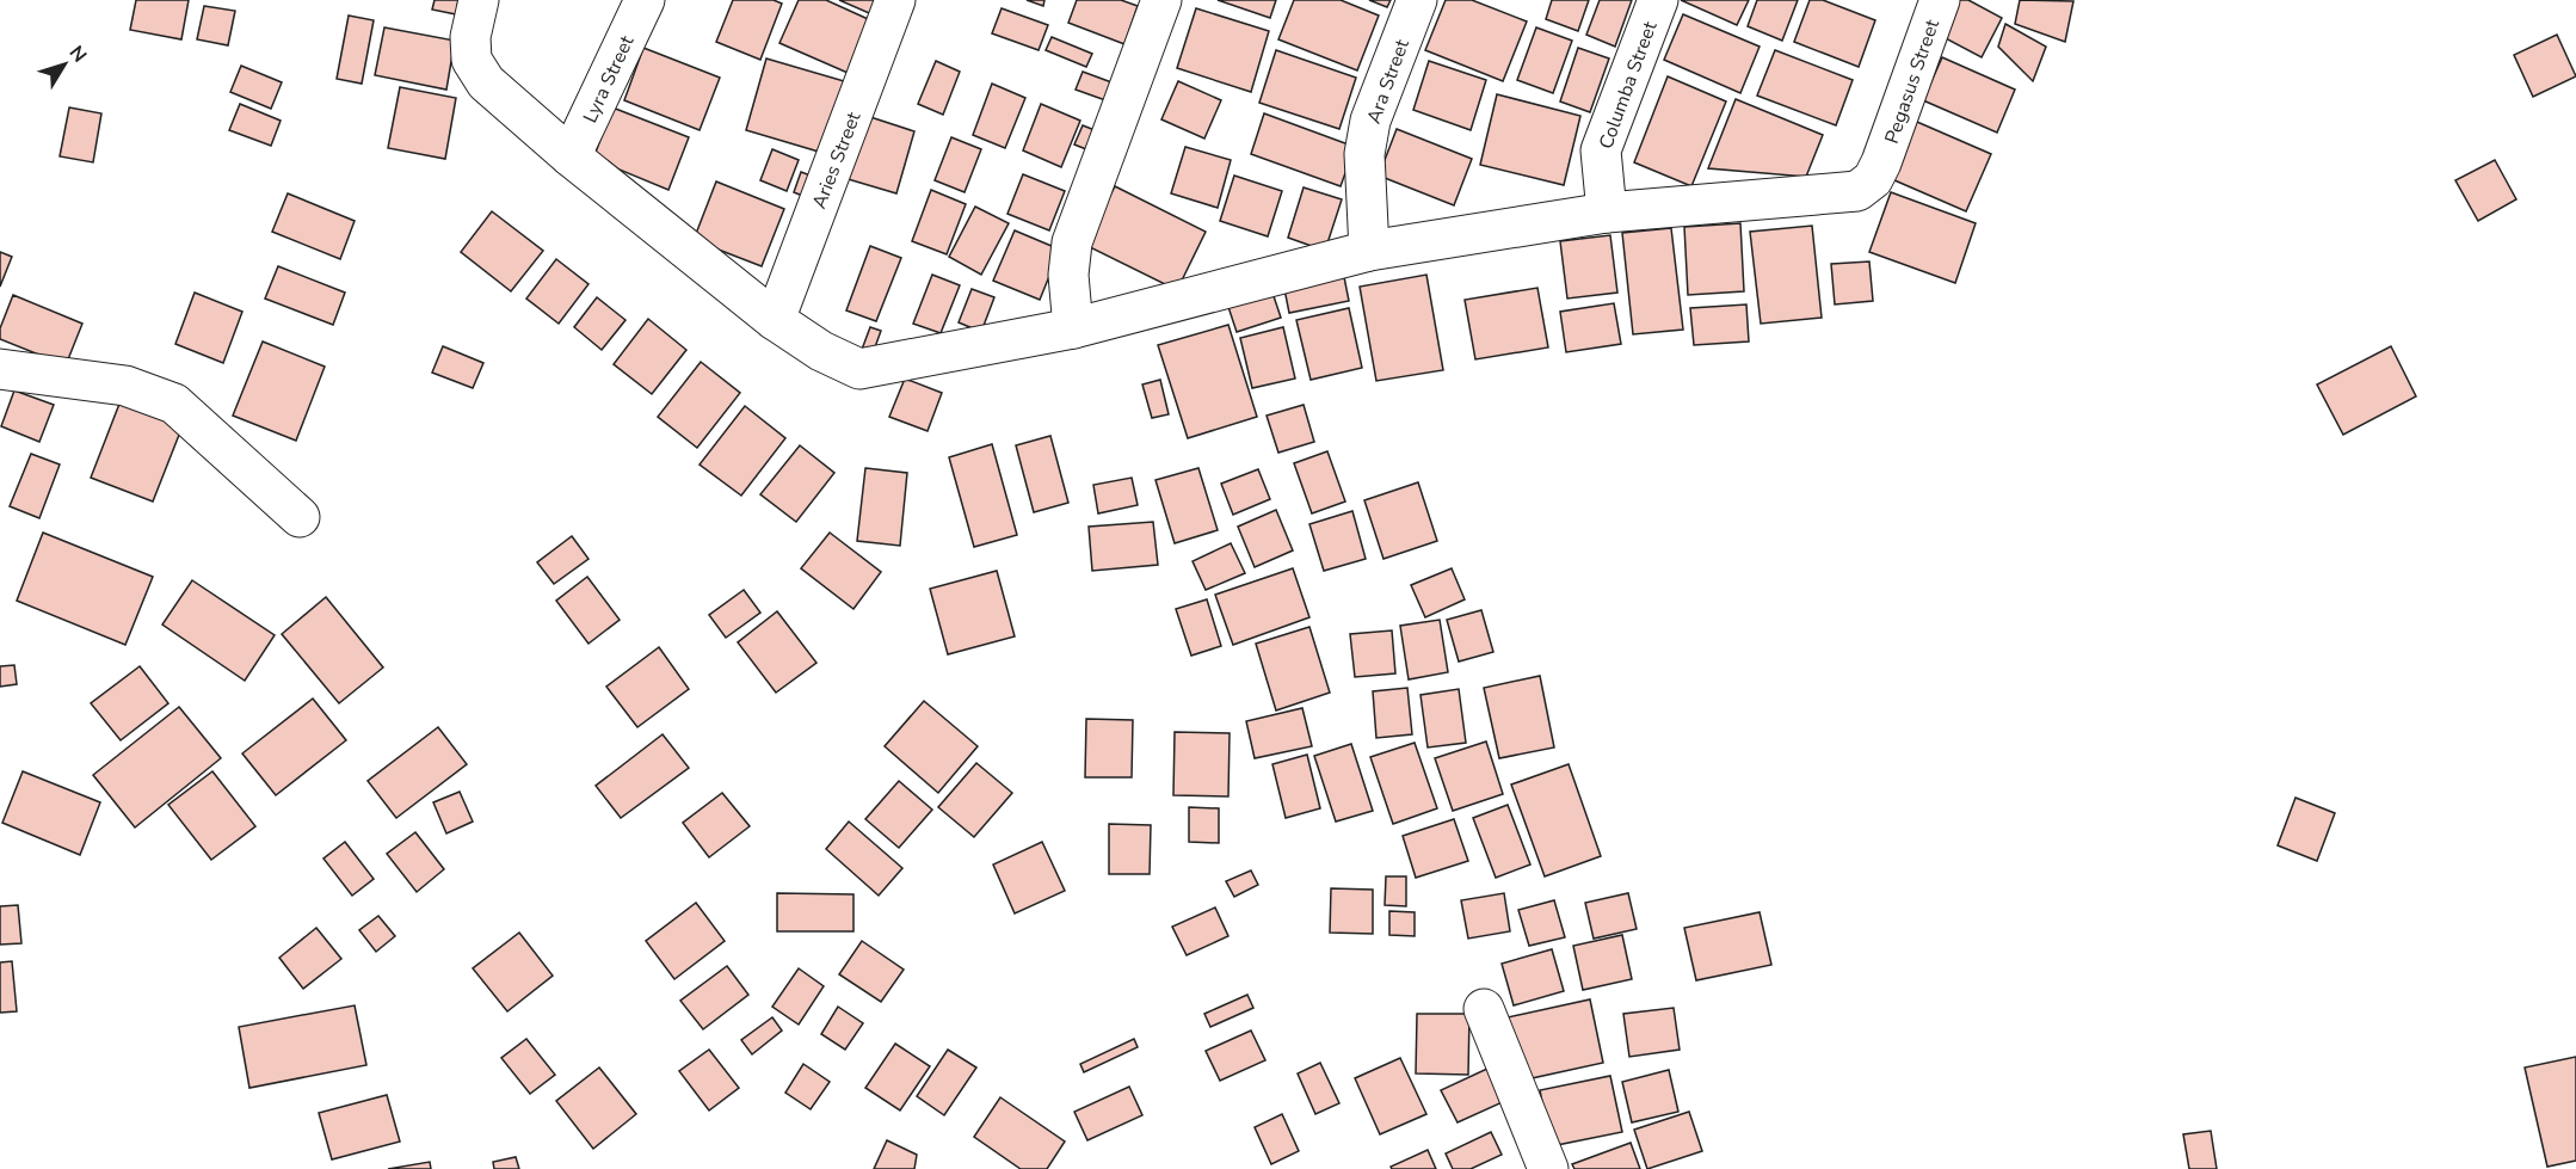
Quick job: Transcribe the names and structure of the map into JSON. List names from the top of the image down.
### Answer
{
  "streets": {
    "street": [
      "Lyra Street",
      "Ara Street",
      "Pegasus Street",
      "Columba Street",
      "Aries Street"
    ]
  },
  "crossings": [
    ["Lyra Street", "Pegasus Street"],
    ["Ara Street", "Pegasus Street"],
    ["Pegasus Street", "Columba Street"],
    ["Pegasus Street", "Aries Street"]
  ],
  "north": "top right"
}
